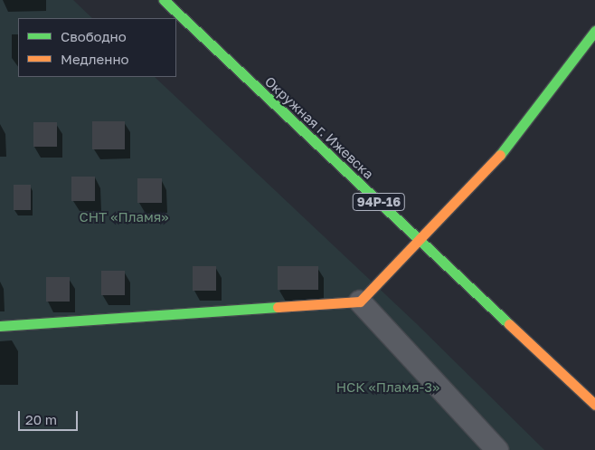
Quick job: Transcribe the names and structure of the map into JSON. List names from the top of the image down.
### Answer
{
  "streets": {
    "street": ["Окружная г. Ижевска", "94Р-16"]
  },
  "parks": ["СНТ «Пламя»", "НСК «Пламя-3»"],
  "legend": ["Свободно", "Медленно"],
  "scale_bar": "20 m"
}
